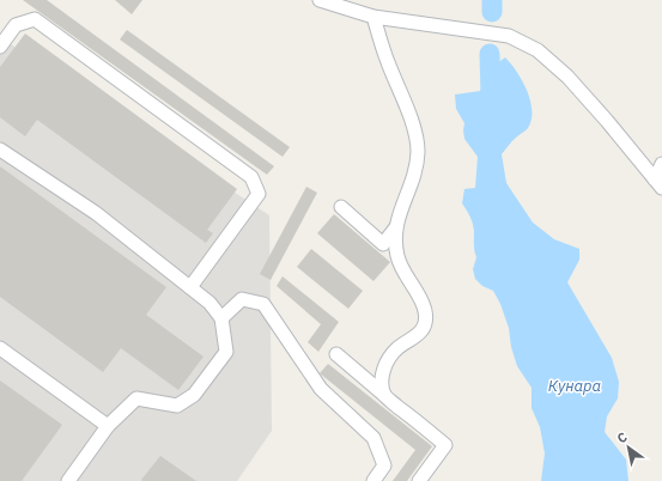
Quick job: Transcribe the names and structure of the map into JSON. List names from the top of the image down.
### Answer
{
  "water": ["Кунара"],
  "north": "top left"
}
